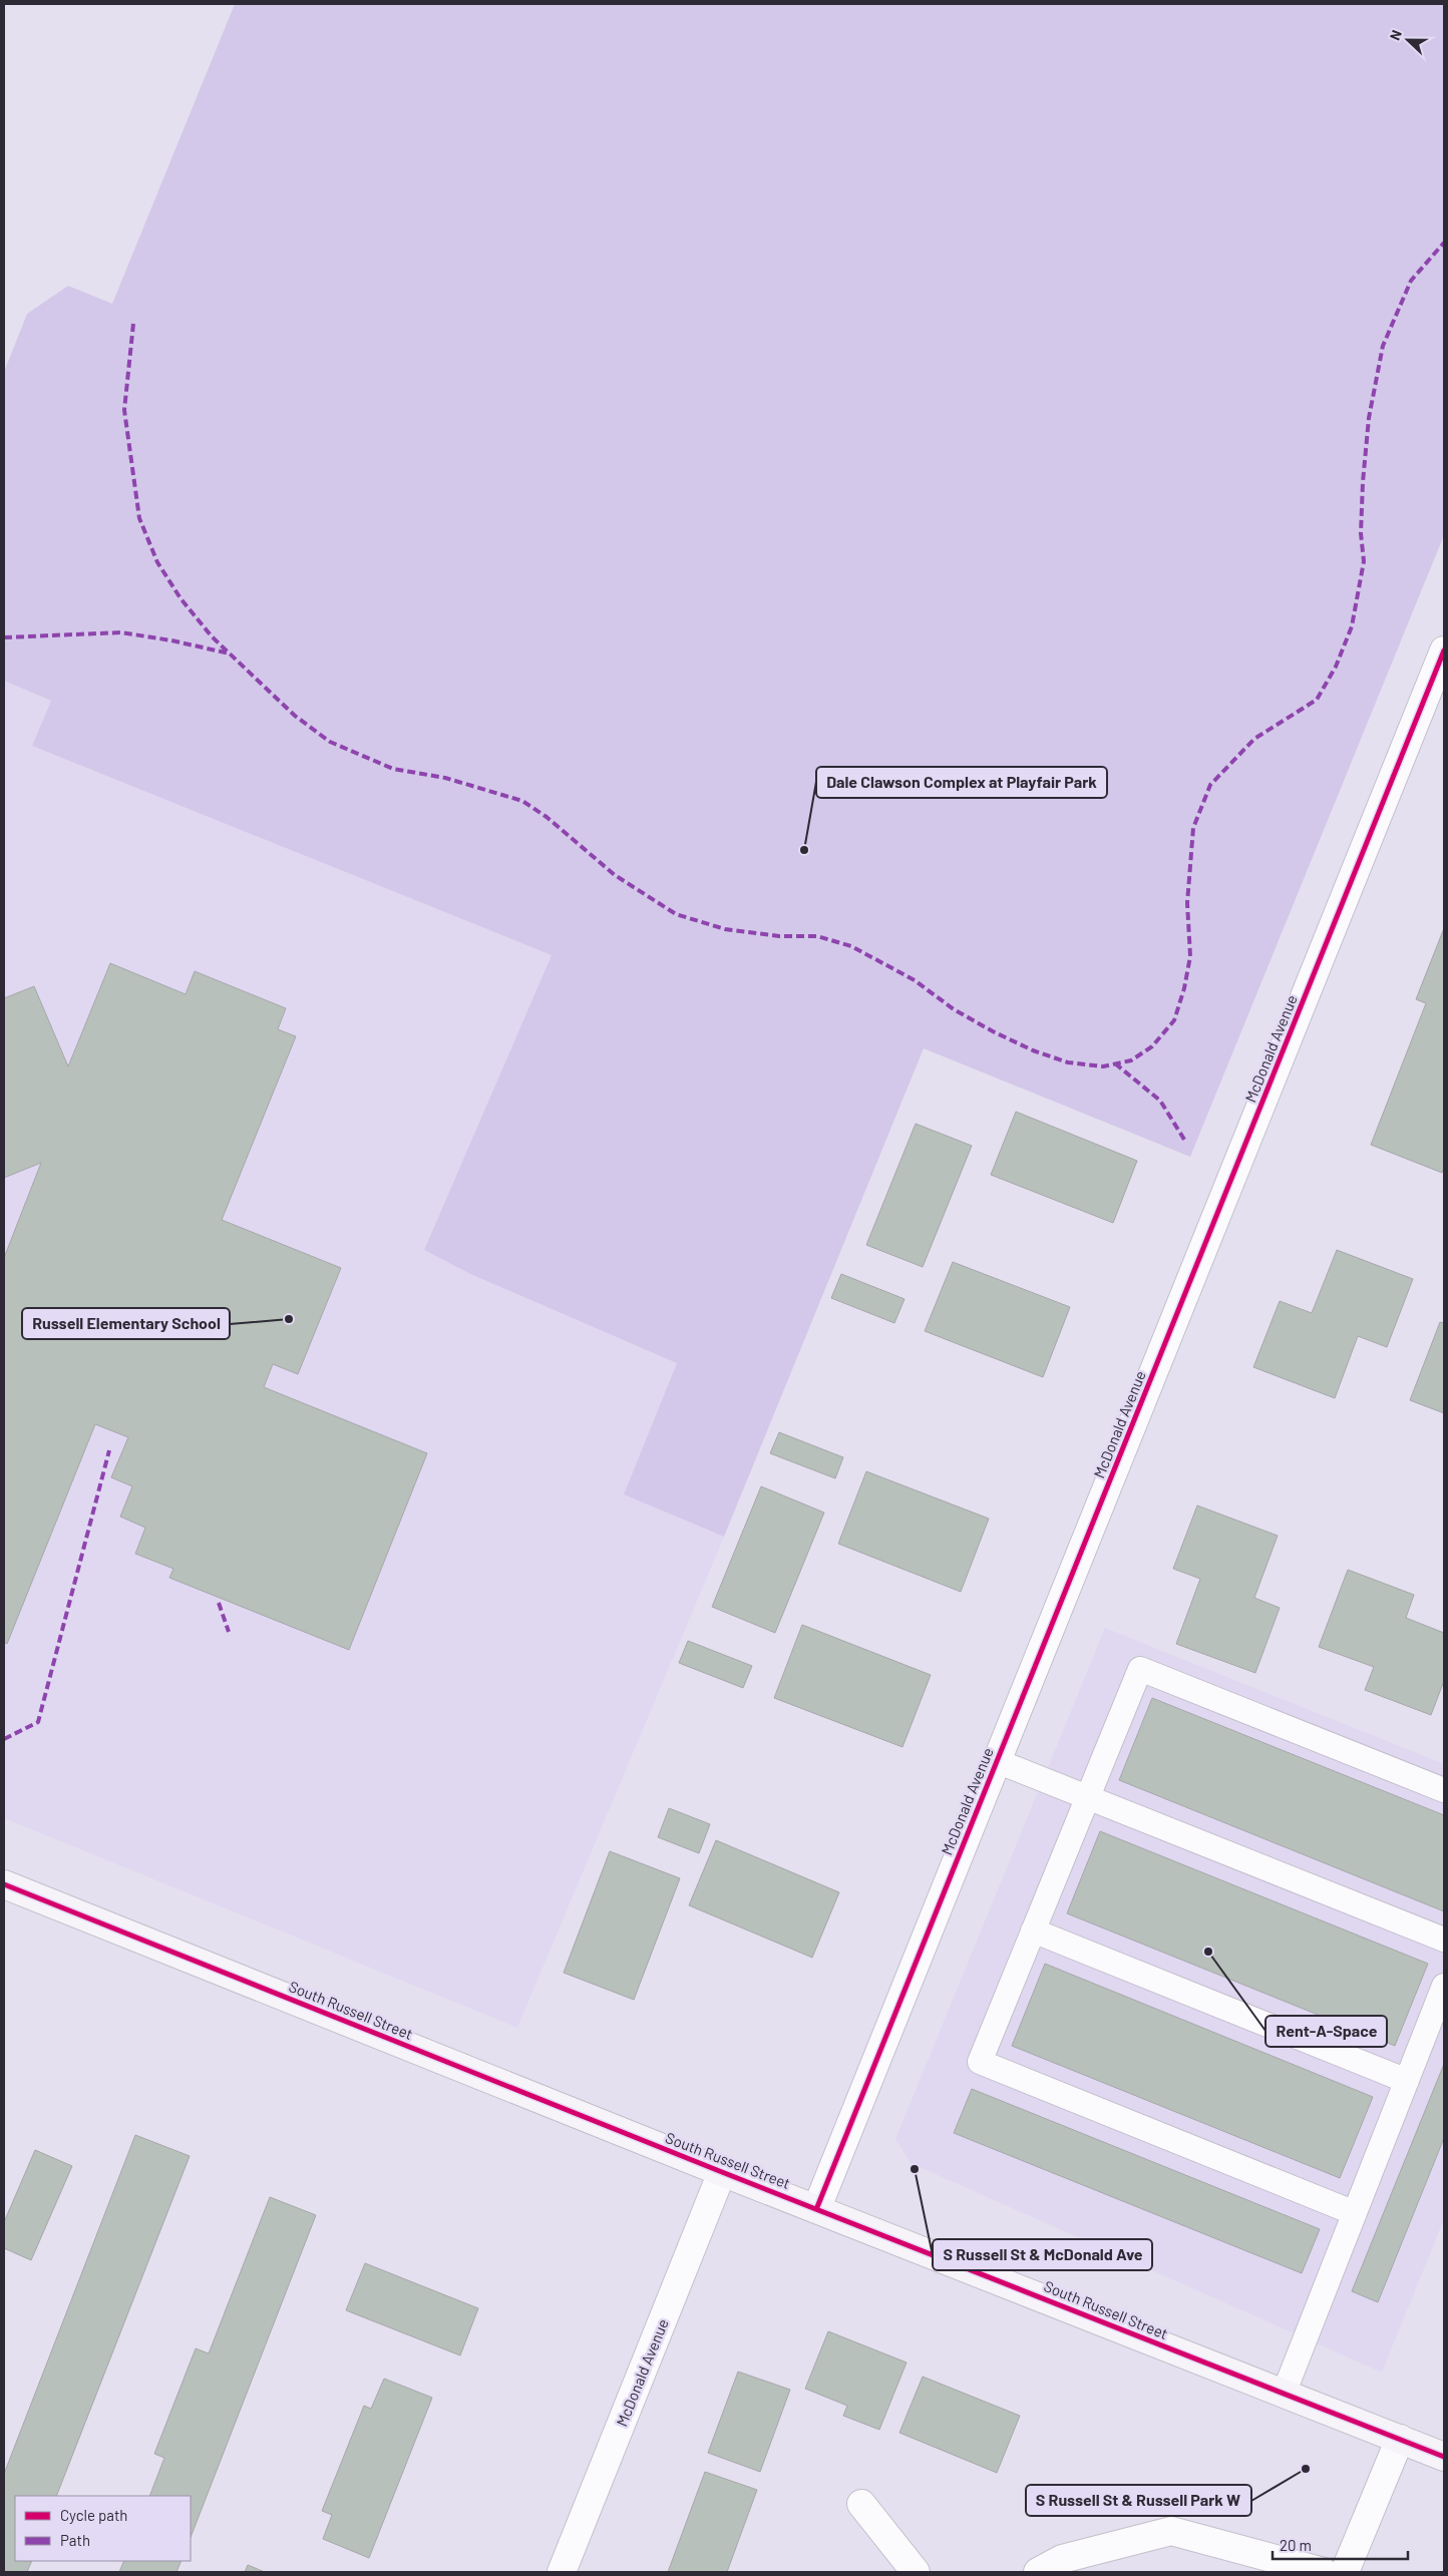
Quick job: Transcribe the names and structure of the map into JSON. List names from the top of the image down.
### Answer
{
  "streets": {
    "main road": ["South Russell Street"],
    "street": ["McDonald Avenue"]
  },
  "crossings": [
    ["McDonald Avenue", "South Russell Street"]
  ],
  "places": [
    "Dale Clawson Complex at Playfair Park",
    "Russell Elementary School",
    "Rent-A-Space",
    "S Russell St & McDonald Ave",
    "S Russell St & Russell Park W"
  ],
  "legend": ["Cycle path", "Path"],
  "scale_bar": "20 m",
  "north": "left"
}
